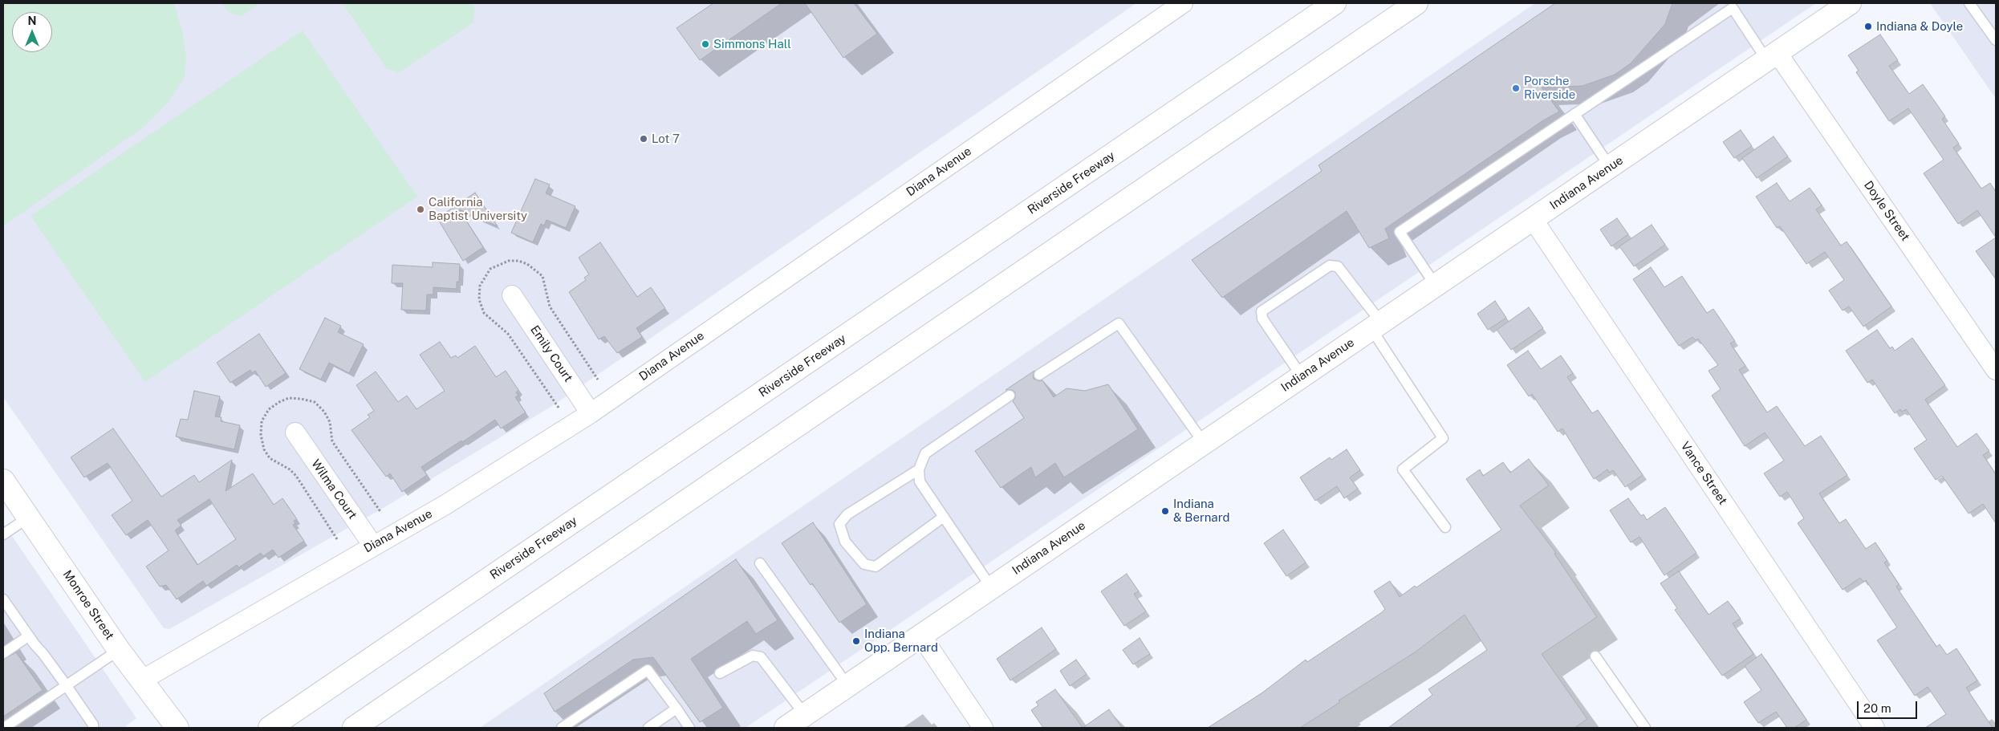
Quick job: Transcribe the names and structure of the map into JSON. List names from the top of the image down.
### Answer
{
  "streets": {
    "main road": ["Riverside Freeway", "Indiana Avenue", "Monroe Street"],
    "street": [
      "Diana Avenue",
      "Doyle Street",
      "Emily Court",
      "Vance Street",
      "Wilma Court"
    ]
  },
  "crossings": [
    ["Diana Avenue", "Emily Court"],
    ["Diana Avenue", "Wilma Court"],
    ["Diana Avenue", "Monroe Street"],
    ["Indiana Avenue", "Doyle Street"],
    ["Indiana Avenue", "Vance Street"]
  ],
  "places": [
    "Indiana & Doyle",
    "Simmons Hall",
    "Porsche Riverside",
    "Lot 7",
    "California Baptist University",
    "Indiana & Bernard",
    "Indiana Opp. Bernard"
  ],
  "scale_bar": "20 m",
  "north": "top"
}
